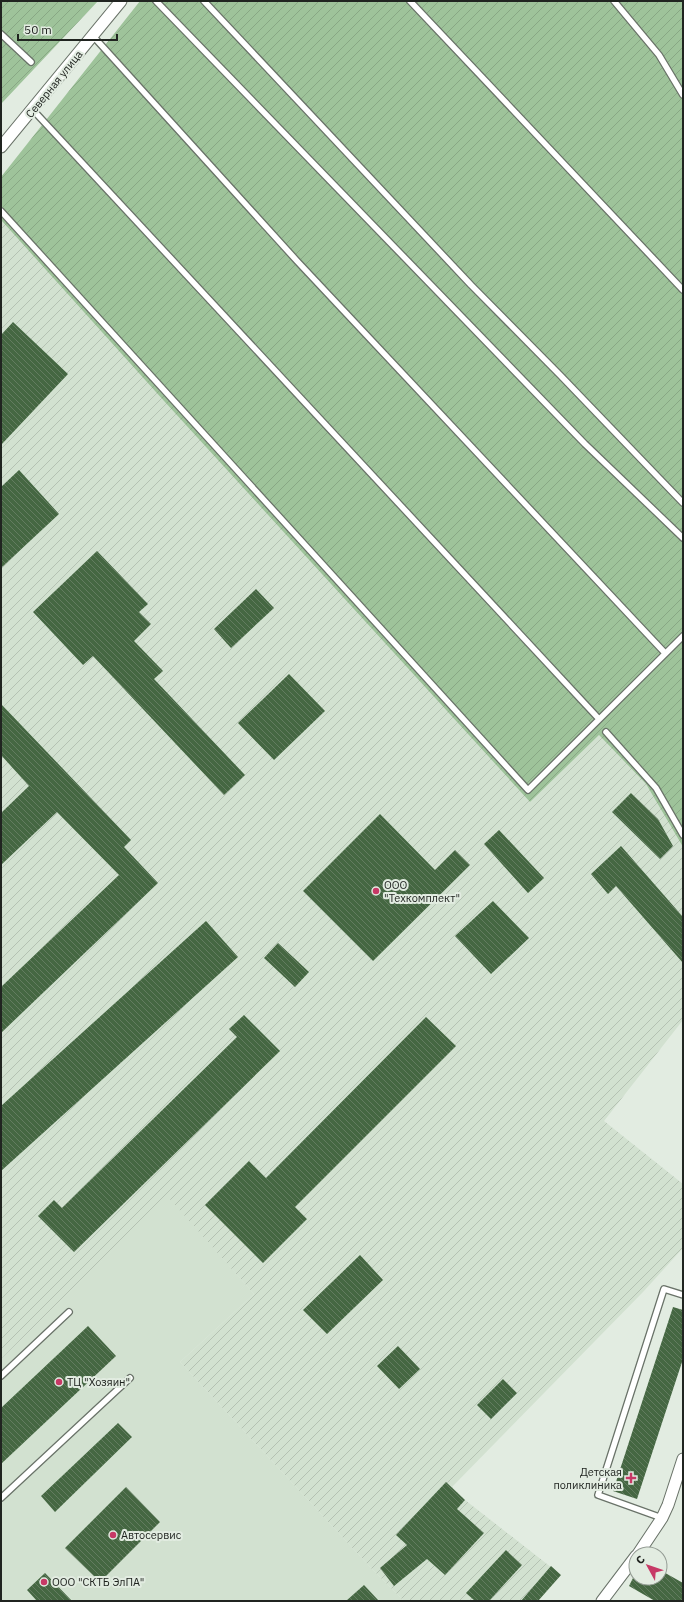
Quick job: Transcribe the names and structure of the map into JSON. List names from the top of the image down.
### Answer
{
  "streets": {
    "street": ["Северная улица"]
  },
  "places": {
    "other": [
      "ООО \"Техкомплект\"",
      "ТЦ \"Хозяин\"",
      "Автосервис",
      "ООО \"СКТБ ЭлПА\""
    ],
    "health": ["Детская поликлиника"]
  },
  "scale_bar": "50 m",
  "north": "top left"
}
